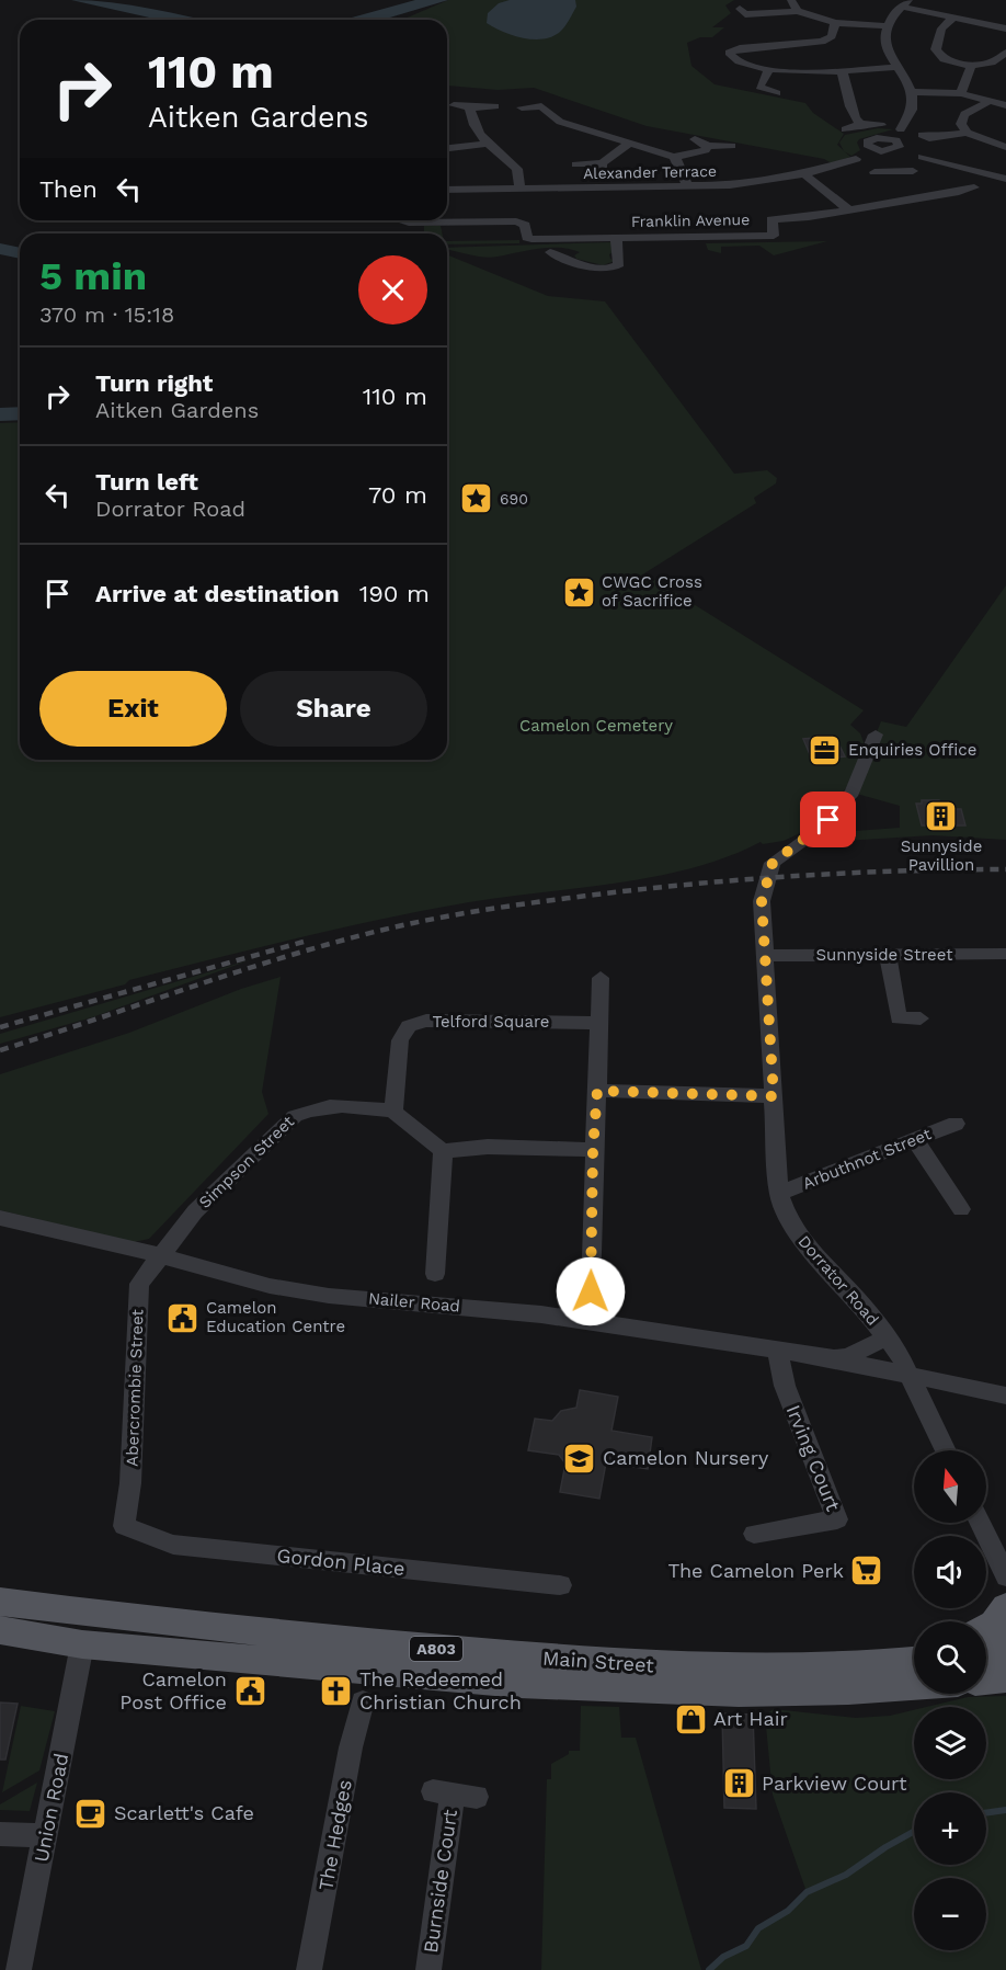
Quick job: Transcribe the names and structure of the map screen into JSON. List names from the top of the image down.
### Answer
{
  "streets": {
    "main road": ["A803", "Main Street"],
    "street": [
      "Alexander Terrace",
      "Franklin Avenue",
      "Sunnyside Street",
      "Telford Square",
      "Arbuthnot Street",
      "Simpson Street",
      "Dorrator Road",
      "Nailer Road",
      "Abercrombie Street",
      "Irving Court",
      "Gordon Place",
      "Union Road",
      "The Hedges",
      "Burnside Court"
    ]
  },
  "crossings": [
    ["Sunnyside Street", "Dorrator Road"],
    ["Telford Square", "Simpson Street"],
    ["Arbuthnot Street", "Dorrator Road"],
    ["Simpson Street", "Nailer Road"],
    ["Simpson Street", "Abercrombie Street"],
    ["Dorrator Road", "Nailer Road"],
    ["Nailer Road", "Abercrombie Street"],
    ["Nailer Road", "Irving Court"],
    ["Abercrombie Street", "Gordon Place"],
    ["Main Street", "Union Road"]
  ],
  "parks": ["Camelon Cemetery"],
  "places": {
    "place": ["690", "CWGC Cross of Sacrifice"],
    "office": ["Enquiries Office"],
    "building": ["Sunnyside Pavillion", "Parkview Court"],
    "public building": ["Camelon Education Centre", "Camelon Post Office"],
    "school or university": ["Camelon Nursery"],
    "supermarket": ["The Camelon Perk"],
    "church": ["The Redeemed Christian Church"],
    "shop": ["Art Hair"],
    "cafe": ["Scarlett's Cafe"]
  },
  "north": "top",
  "page": {
    "turn": ["110 m", "Aitken Gardens"],
    "then": "Then",
    "heading": ["5 min", "370 m · 15:18"],
    "list": [
      {
        "name": "Turn right",
        "note": "Aitken Gardens",
        "value": "110 m"
      },
      {
        "name": "Turn left",
        "note": "Dorrator Road",
        "value": "70 m"
      },
      {
        "name": "Arrive at destination",
        "value": "190 m"
      }
    ],
    "buttons": ["Exit", "Share"],
    "map_buttons": ["+", "−"]
  }
}
